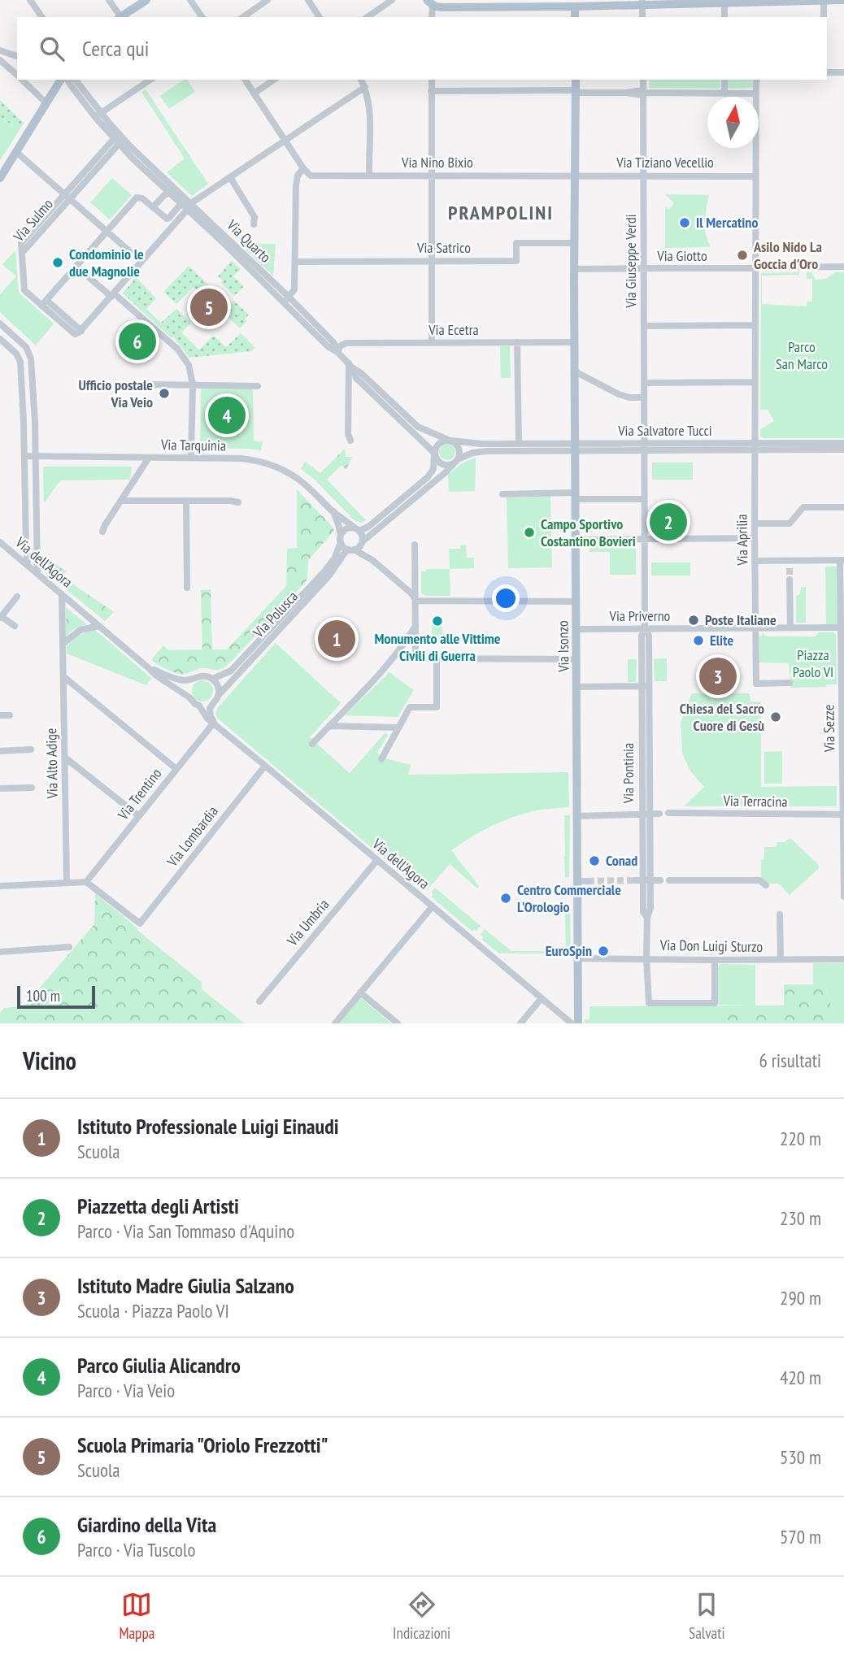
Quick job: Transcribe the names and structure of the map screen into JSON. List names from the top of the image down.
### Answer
{
  "streets": {
    "main road": ["Via Isonzo"],
    "street": [
      "Via Nino Bixio",
      "Via Tiziano Vecellio",
      "Via Sulmo",
      "Via Quarto",
      "Via Satrico",
      "Via Giotto",
      "Via Giuseppe Verdi",
      "Via Ecetra",
      "Via Salvatore Tucci",
      "Via Tarquinia",
      "Via Aprilia",
      "Via dell'Agora",
      "Via Polusca",
      "Via Priverno",
      "Via Sezze",
      "Via Alto Adige",
      "Via Pontinia",
      "Via Trentino",
      "Via Terracina",
      "Via Lombardia",
      "Via Umbria",
      "Via Don Luigi Sturzo"
    ]
  },
  "crossings": [
    ["Via Nino Bixio", "Via Tiziano Vecellio"],
    ["Via Nino Bixio", "Via Isonzo"],
    ["Via Tiziano Vecellio", "Via Giuseppe Verdi"],
    ["Via Tiziano Vecellio", "Via Aprilia"],
    ["Via Tiziano Vecellio", "Via Isonzo"],
    ["Via Sulmo", "Via Quarto"],
    ["Via Quarto", "Via Ecetra"],
    ["Via Quarto", "Via Polusca"],
    ["Via Satrico", "Via Isonzo"],
    ["Via Giotto", "Via Giuseppe Verdi"],
    ["Via Giotto", "Via Aprilia"],
    ["Via Giotto", "Via Isonzo"],
    ["Via Giuseppe Verdi", "Via Salvatore Tucci"],
    ["Via Giuseppe Verdi", "Via Pontinia"],
    ["Via Ecetra", "Via Isonzo"],
    ["Via Salvatore Tucci", "Via Aprilia"],
    ["Via Salvatore Tucci", "Via Polusca"],
    ["Via Salvatore Tucci", "Via Isonzo"],
    ["Via Salvatore Tucci", "Via Pontinia"],
    ["Via Tarquinia", "Via Polusca"],
    ["Via Aprilia", "Via Priverno"],
    ["Via dell'Agora", "Via Polusca"],
    ["Via dell'Agora", "Via Alto Adige"],
    ["Via dell'Agora", "Via Trentino"],
    ["Via dell'Agora", "Via Lombardia"],
    ["Via dell'Agora", "Via Umbria"],
    ["Via Polusca", "Via Isonzo"],
    ["Via Priverno", "Via Isonzo"],
    ["Via Priverno", "Via Sezze"],
    ["Via Priverno", "Via Pontinia"],
    ["Via Isonzo", "Via Don Luigi Sturzo"],
    ["Via Sezze", "Via Terracina"],
    ["Via Pontinia", "Via Don Luigi Sturzo"],
    ["Via Trentino", "Via Lombardia"]
  ],
  "districts": ["PRAMPOLINI"],
  "parks": ["Parco San Marco", "Piazza Paolo VI"],
  "places": [
    "Il Mercatino",
    "Asilo Nido La Goccia d'Oro",
    "Condominio le due Magnolie",
    "Ufficio postale Via Veio",
    "Campo Sportivo Costantino Bovieri",
    "Poste Italiane",
    "Monumento alle Vittime Civili di Guerra",
    "Elite",
    "Chiesa del Sacro Cuore di Gesù",
    "Conad",
    "Centro Commerciale L'Orologio",
    "EuroSpin"
  ],
  "scale_bar": "100 m",
  "north": "top",
  "page": {
    "search": "Cerca qui",
    "pins": [
      "5",
      "6",
      "4",
      "2",
      "1",
      "3"
    ],
    "scale": "100 m",
    "heading": ["Vicino", "6 risultati"],
    "list": [
      {
        "mark": "1",
        "name": "Istituto Professionale Luigi Einaudi",
        "note": "Scuola",
        "value": "220 m"
      },
      {
        "mark": "2",
        "name": "Piazzetta degli Artisti",
        "note": "Parco · Via San Tommaso d'Aquino",
        "value": "230 m"
      },
      {
        "mark": "3",
        "name": "Istituto Madre Giulia Salzano",
        "note": "Scuola · Piazza Paolo VI",
        "value": "290 m"
      },
      {
        "mark": "4",
        "name": "Parco Giulia Alicandro",
        "note": "Parco · Via Veio",
        "value": "420 m"
      },
      {
        "mark": "5",
        "name": "Scuola Primaria \"Oriolo Frezzotti\"",
        "note": "Scuola",
        "value": "530 m"
      },
      {
        "mark": "6",
        "name": "Giardino della Vita",
        "note": "Parco · Via Tuscolo",
        "value": "570 m"
      }
    ],
    "nav": ["Mappa", "Indicazioni", "Salvati"]
  }
}
